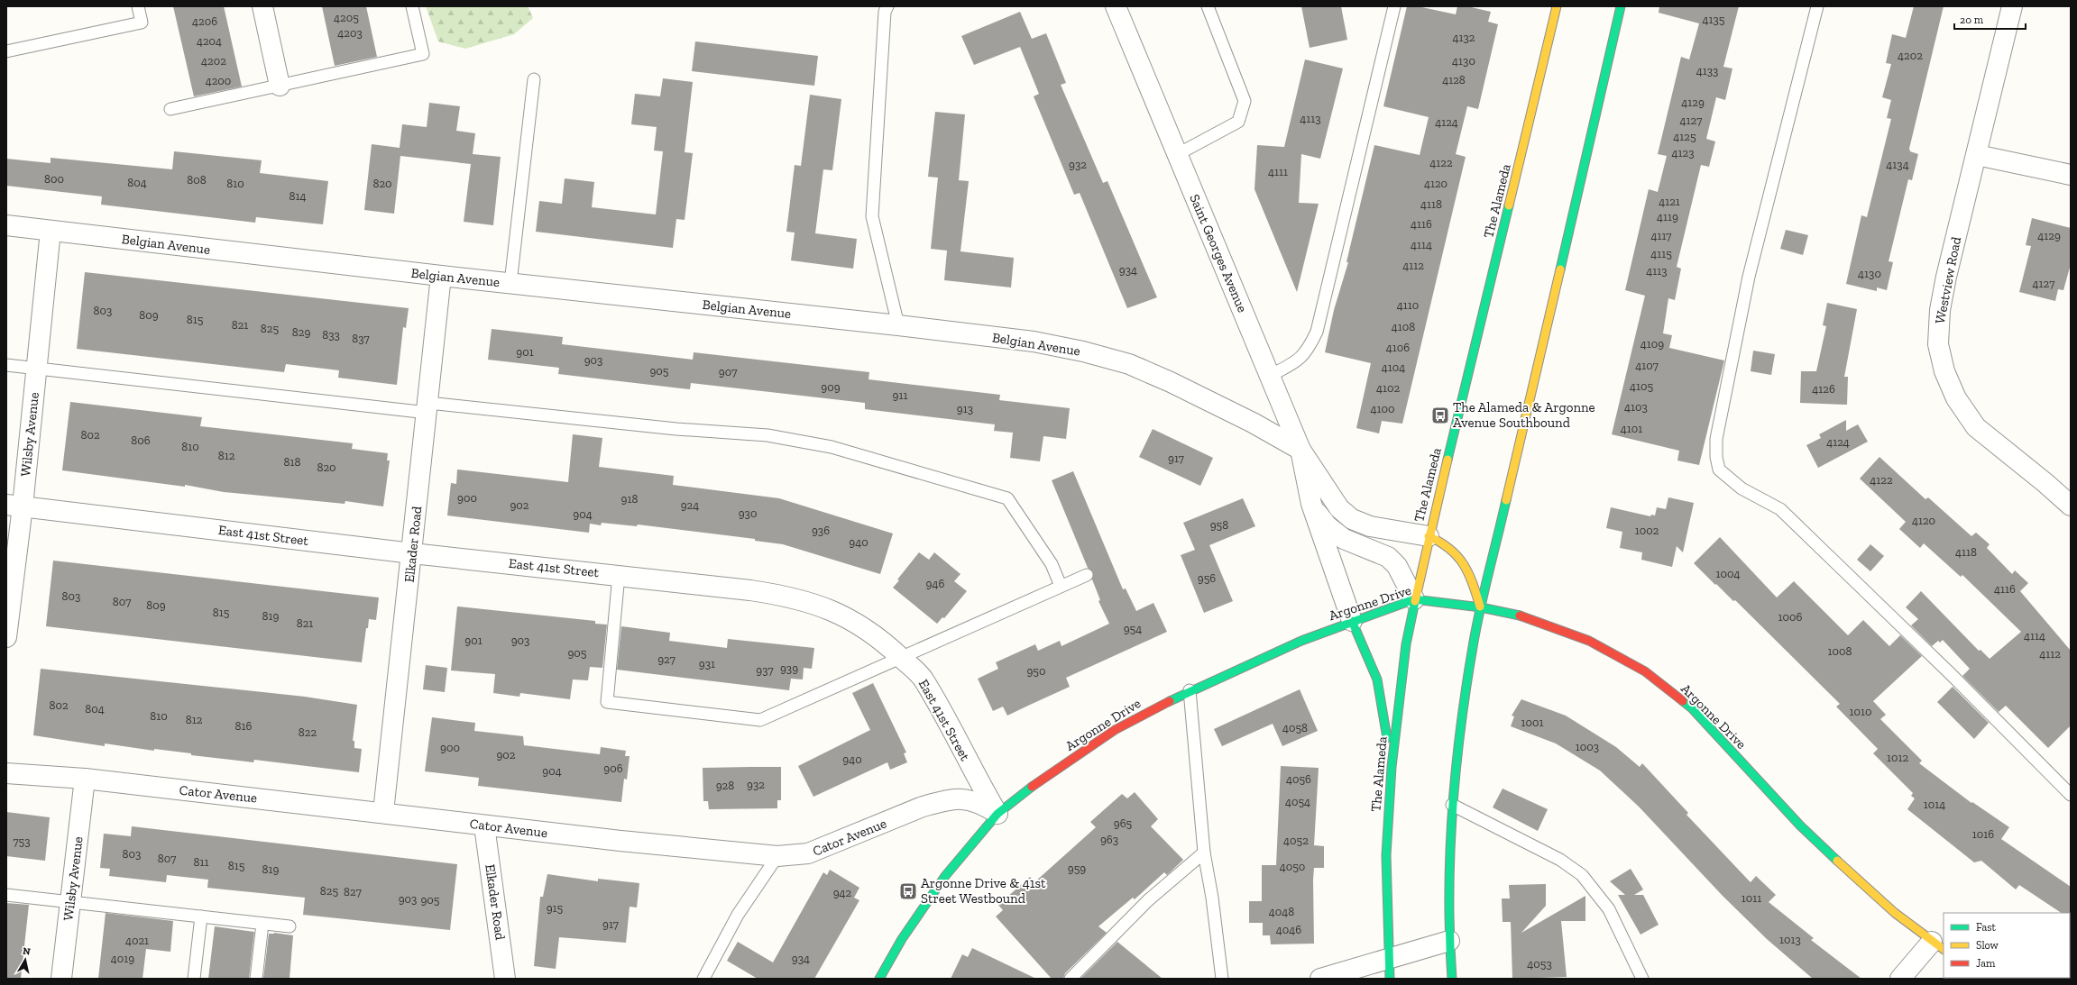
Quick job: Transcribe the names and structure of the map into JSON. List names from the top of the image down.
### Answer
{
  "streets": {
    "main road": ["The Alameda", "Argonne Drive"],
    "street": [
      "Belgian Avenue",
      "Saint Georges Avenue",
      "Westview Road",
      "Wilsby Avenue",
      "East 41st Street",
      "Elkader Road",
      "Cator Avenue"
    ]
  },
  "crossings": [
    ["The Alameda", "Belgian Avenue"],
    ["The Alameda", "Saint Georges Avenue"],
    ["The Alameda", "Argonne Drive"],
    ["Belgian Avenue", "Saint Georges Avenue"],
    ["Belgian Avenue", "Wilsby Avenue"],
    ["Belgian Avenue", "Elkader Road"],
    ["Saint Georges Avenue", "Argonne Drive"],
    ["Wilsby Avenue", "East 41st Street"],
    ["Wilsby Avenue", "Cator Avenue"],
    ["East 41st Street", "Elkader Road"],
    ["East 41st Street", "Argonne Drive"],
    ["East 41st Street", "Cator Avenue"],
    ["Elkader Road", "Cator Avenue"],
    ["Argonne Drive", "Cator Avenue"]
  ],
  "places": {
    "bus stop": ["The Alameda & Argonne Avenue Southbound", "Argonne Drive & 41st Street Westbound"]
  },
  "house_numbers": [
    "4205",
    "4135",
    "4206",
    "4203",
    "4132",
    "4204",
    "4202",
    "4202",
    "4130",
    "4133",
    "4128",
    "4200",
    "4129",
    "4113",
    "4127",
    "4124",
    "4125",
    "4123",
    "4122",
    "932",
    "4134",
    "4111",
    "800",
    "808",
    "804",
    "810",
    "820",
    "4120",
    "814",
    "4121",
    "4118",
    "4119",
    "4116",
    "4117",
    "4129",
    "4114",
    "4115",
    "4112",
    "934",
    "4113",
    "4130",
    "4127",
    "4110",
    "803",
    "809",
    "815",
    "821",
    "4108",
    "825",
    "829",
    "833",
    "837",
    "4109",
    "4106",
    "901",
    "903",
    "4107",
    "4104",
    "905",
    "907",
    "4105",
    "909",
    "4102",
    "4126",
    "911",
    "4103",
    "913",
    "4100",
    "4101",
    "802",
    "806",
    "4124",
    "810",
    "812",
    "917",
    "818",
    "820",
    "4122",
    "900",
    "918",
    "902",
    "924",
    "930",
    "904",
    "4120",
    "958",
    "936",
    "1002",
    "940",
    "4118",
    "1004",
    "956",
    "946",
    "4116",
    "803",
    "807",
    "809",
    "815",
    "819",
    "1006",
    "821",
    "954",
    "4114",
    "901",
    "903",
    "1008",
    "905",
    "4112",
    "927",
    "931",
    "939",
    "937",
    "950",
    "802",
    "804",
    "1010",
    "810",
    "812",
    "1001",
    "816",
    "4058",
    "822",
    "1003",
    "900",
    "902",
    "1012",
    "940",
    "906",
    "904",
    "4056",
    "932",
    "928",
    "4054",
    "1014",
    "965",
    "1016",
    "963",
    "4052",
    "753",
    "803",
    "807",
    "811",
    "815",
    "4050",
    "959",
    "819",
    "825",
    "827",
    "942",
    "1011",
    "903",
    "905",
    "915",
    "4048",
    "917",
    "4046",
    "1013",
    "4021",
    "4019",
    "934",
    "4053"
  ],
  "legend": ["Fast", "Slow", "Jam"],
  "scale_bar": "20 m",
  "north": "top"
}
